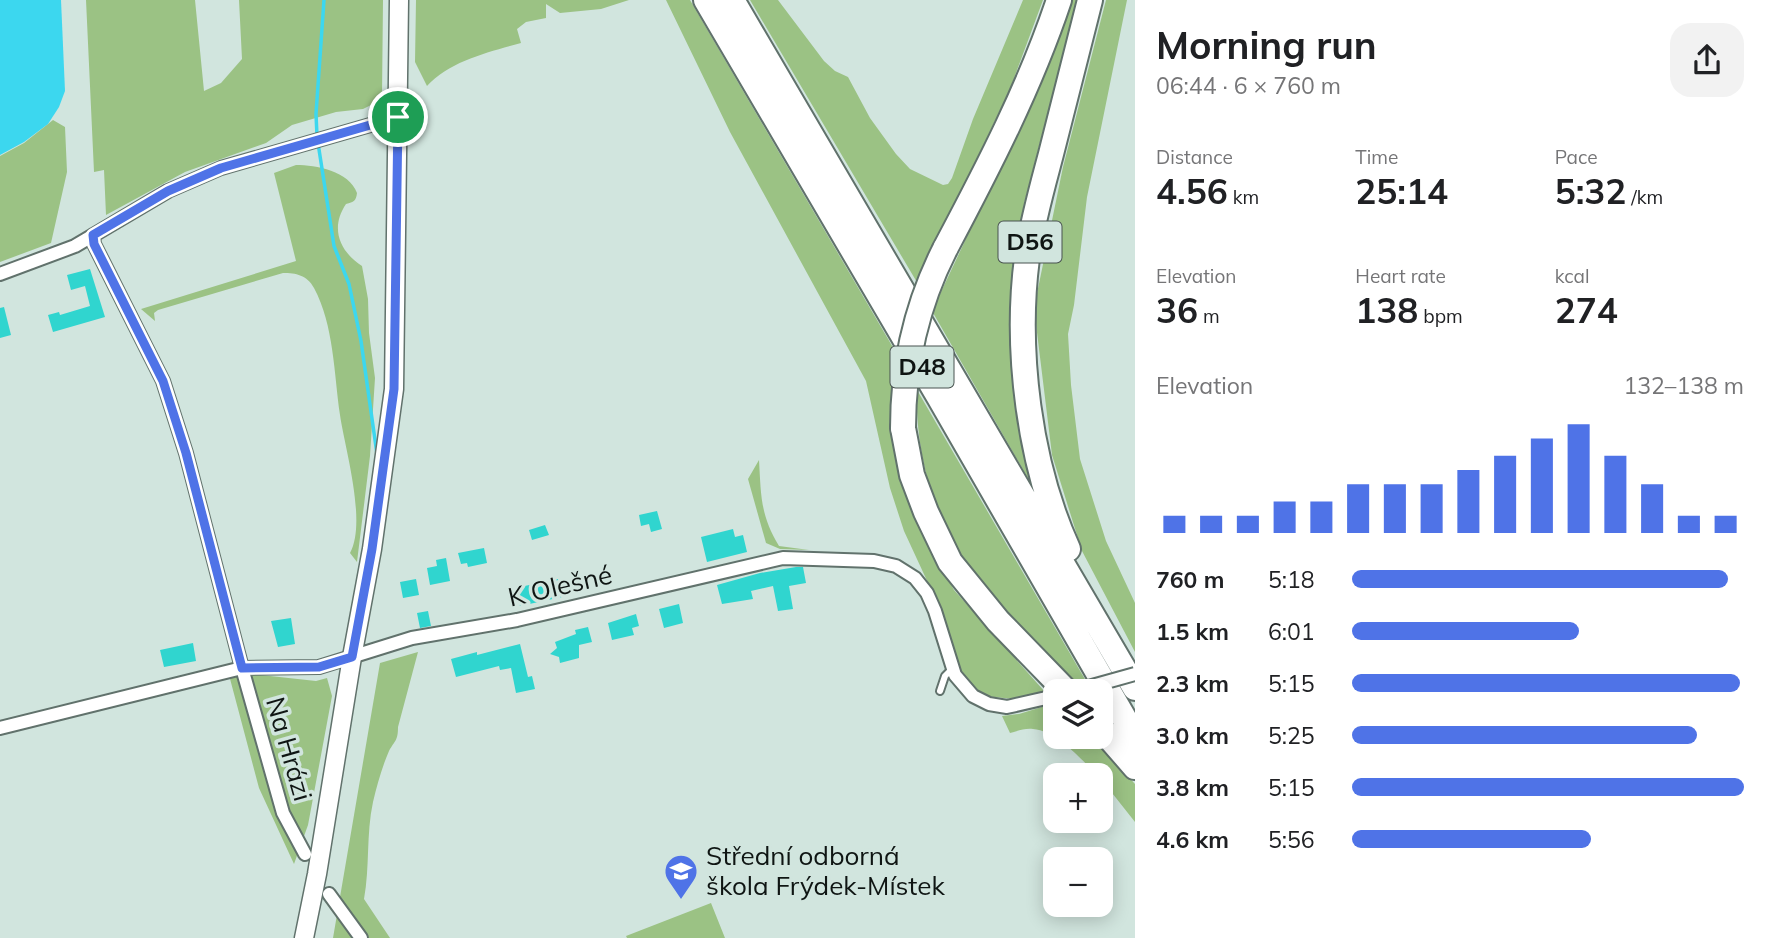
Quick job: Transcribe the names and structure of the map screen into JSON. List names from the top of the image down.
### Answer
{
  "streets": {
    "highway": ["D56", "D48"],
    "street": ["K Olešné", "Na Hrázi"]
  },
  "crossings": [
    ["D56", "D48"],
    ["K Olešné", "Na Hrázi"]
  ],
  "places": {
    "school or university": ["Střední odborná škola Frýdek-Místek"]
  },
  "page": {
    "heading": ["Morning run", "06:44 · 6 × 760 m"],
    "stats": [
      ["Distance", "4.56 km"],
      ["Time", "25:14"],
      ["Pace", "5:32 /km"],
      ["Elevation", "36 m"],
      ["Heart rate", "138 bpm"],
      ["kcal", "274"]
    ],
    "chart": ["Elevation", "132–138 m"],
    "list": [
      {
        "name": "760 m",
        "note": "5:18"
      },
      {
        "name": "1.5 km",
        "note": "6:01"
      },
      {
        "name": "2.3 km",
        "note": "5:15"
      },
      {
        "name": "3.0 km",
        "note": "5:25"
      },
      {
        "name": "3.8 km",
        "note": "5:15"
      },
      {
        "name": "4.6 km",
        "note": "5:56"
      }
    ],
    "map_buttons": ["+", "−"]
  }
}
